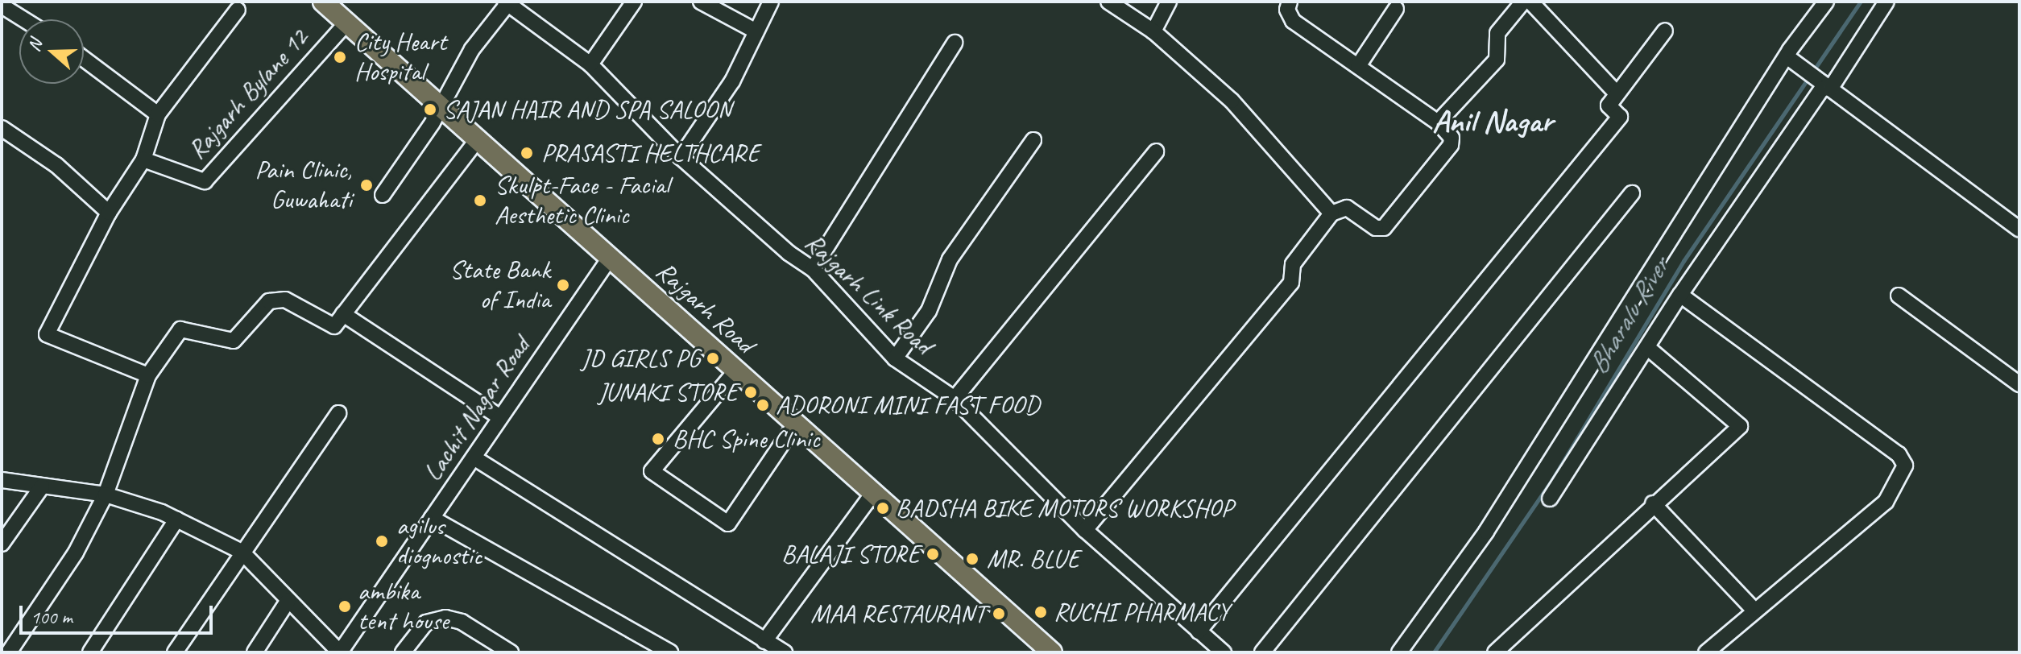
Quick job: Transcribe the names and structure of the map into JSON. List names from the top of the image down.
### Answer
{
  "streets": {
    "main road": ["Rajgarh Road"],
    "street": ["Rajgarh Bylane 12", "Rajgarh Link Road", "Lachit Nagar Road"]
  },
  "crossings": [
    ["Rajgarh Bylane 12", "Rajgarh Road"],
    ["Rajgarh Road", "Lachit Nagar Road"]
  ],
  "districts": ["Anil Nagar"],
  "water": ["Bharalu River"],
  "places": [
    "City Heart Hospital",
    "SAJAN HAIR AND SPA SALOON",
    "PRASASTI HELTHCARE",
    "Pain Clinic, Guwahati",
    "Skulpt-Face - Facial Aesthetic Clinic",
    "State Bank of India",
    "JD GIRLS PG",
    "JUNAKI STORE",
    "ADORONI MINI FAST FOOD",
    "BHC Spine Clinic",
    "BADSHA BIKE MOTORS WORKSHOP",
    "agilus diognostic",
    "BALAJI STORE",
    "MR. BLUE",
    "ambika tent house",
    "RUCHI PHARMACY",
    "MAA RESTAURANT"
  ],
  "scale_bar": "100 m",
  "north": "left"
}
